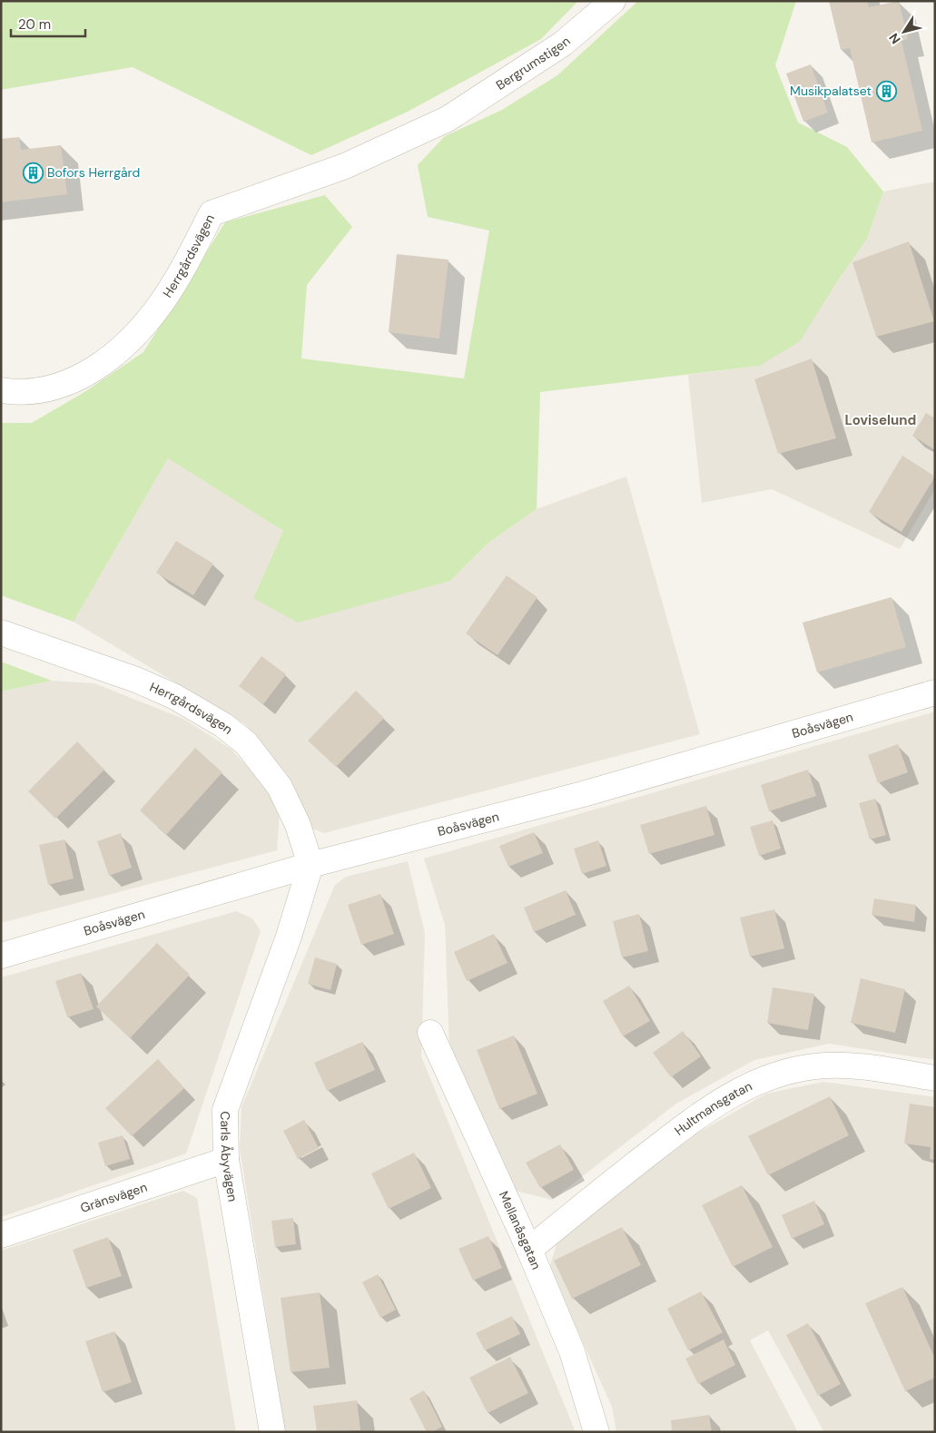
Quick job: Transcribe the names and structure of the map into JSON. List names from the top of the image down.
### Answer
{
  "streets": {
    "street": [
      "Bergrumstigen",
      "Herrgårdsvägen",
      "Boåsvägen",
      "Hultmansgatan",
      "Carls Åbyvägen",
      "Gränsvägen",
      "Mellanåsgatan"
    ]
  },
  "crossings": [
    ["Bergrumstigen", "Herrgårdsvägen"],
    ["Herrgårdsvägen", "Boåsvägen"],
    ["Herrgårdsvägen", "Carls Åbyvägen"],
    ["Boåsvägen", "Carls Åbyvägen"],
    ["Hultmansgatan", "Mellanåsgatan"],
    ["Carls Åbyvägen", "Gränsvägen"]
  ],
  "districts": ["Loviselund"],
  "places": {
    "building": ["Musikpalatset", "Bofors Herrgård"]
  },
  "scale_bar": "20 m",
  "north": "bottom left"
}
